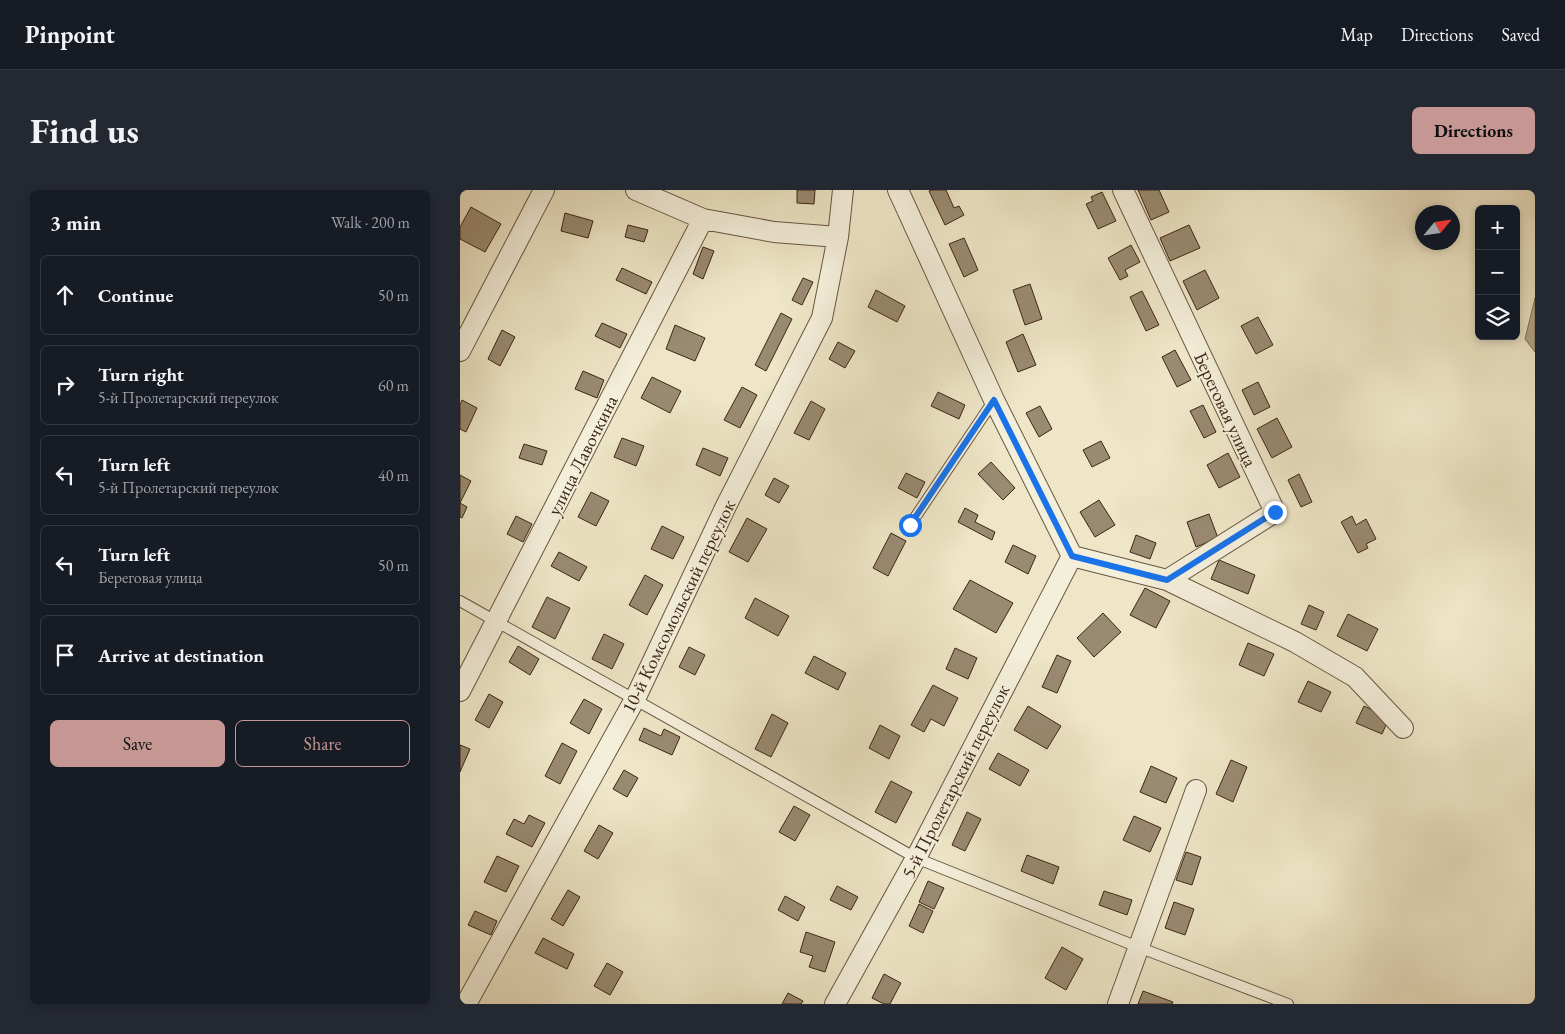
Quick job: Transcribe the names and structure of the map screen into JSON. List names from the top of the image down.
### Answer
{
  "streets": {
    "street": [
      "Береговая улица",
      "улица Лавочкина",
      "10-й Комсомольский переулок",
      "5-й Пролетарский переулок"
    ]
  },
  "north": "top right",
  "page": {
    "header": "Pinpoint",
    "nav": ["Map", "Directions", "Saved"],
    "buttons": [
      "Directions",
      ["Save", "Share"]
    ],
    "title": "Find us",
    "heading": ["3 min", "Walk · 200 m"],
    "map_buttons": ["+", "−"],
    "list": [
      ["Continue", "50 m"],
      ["Turn right", "5-й Пролетарский переулок", "60 m"],
      ["Turn left", "5-й Пролетарский переулок", "40 m"],
      ["Turn left", "Береговая улица", "50 m"],
      "Arrive at destination"
    ]
  }
}
